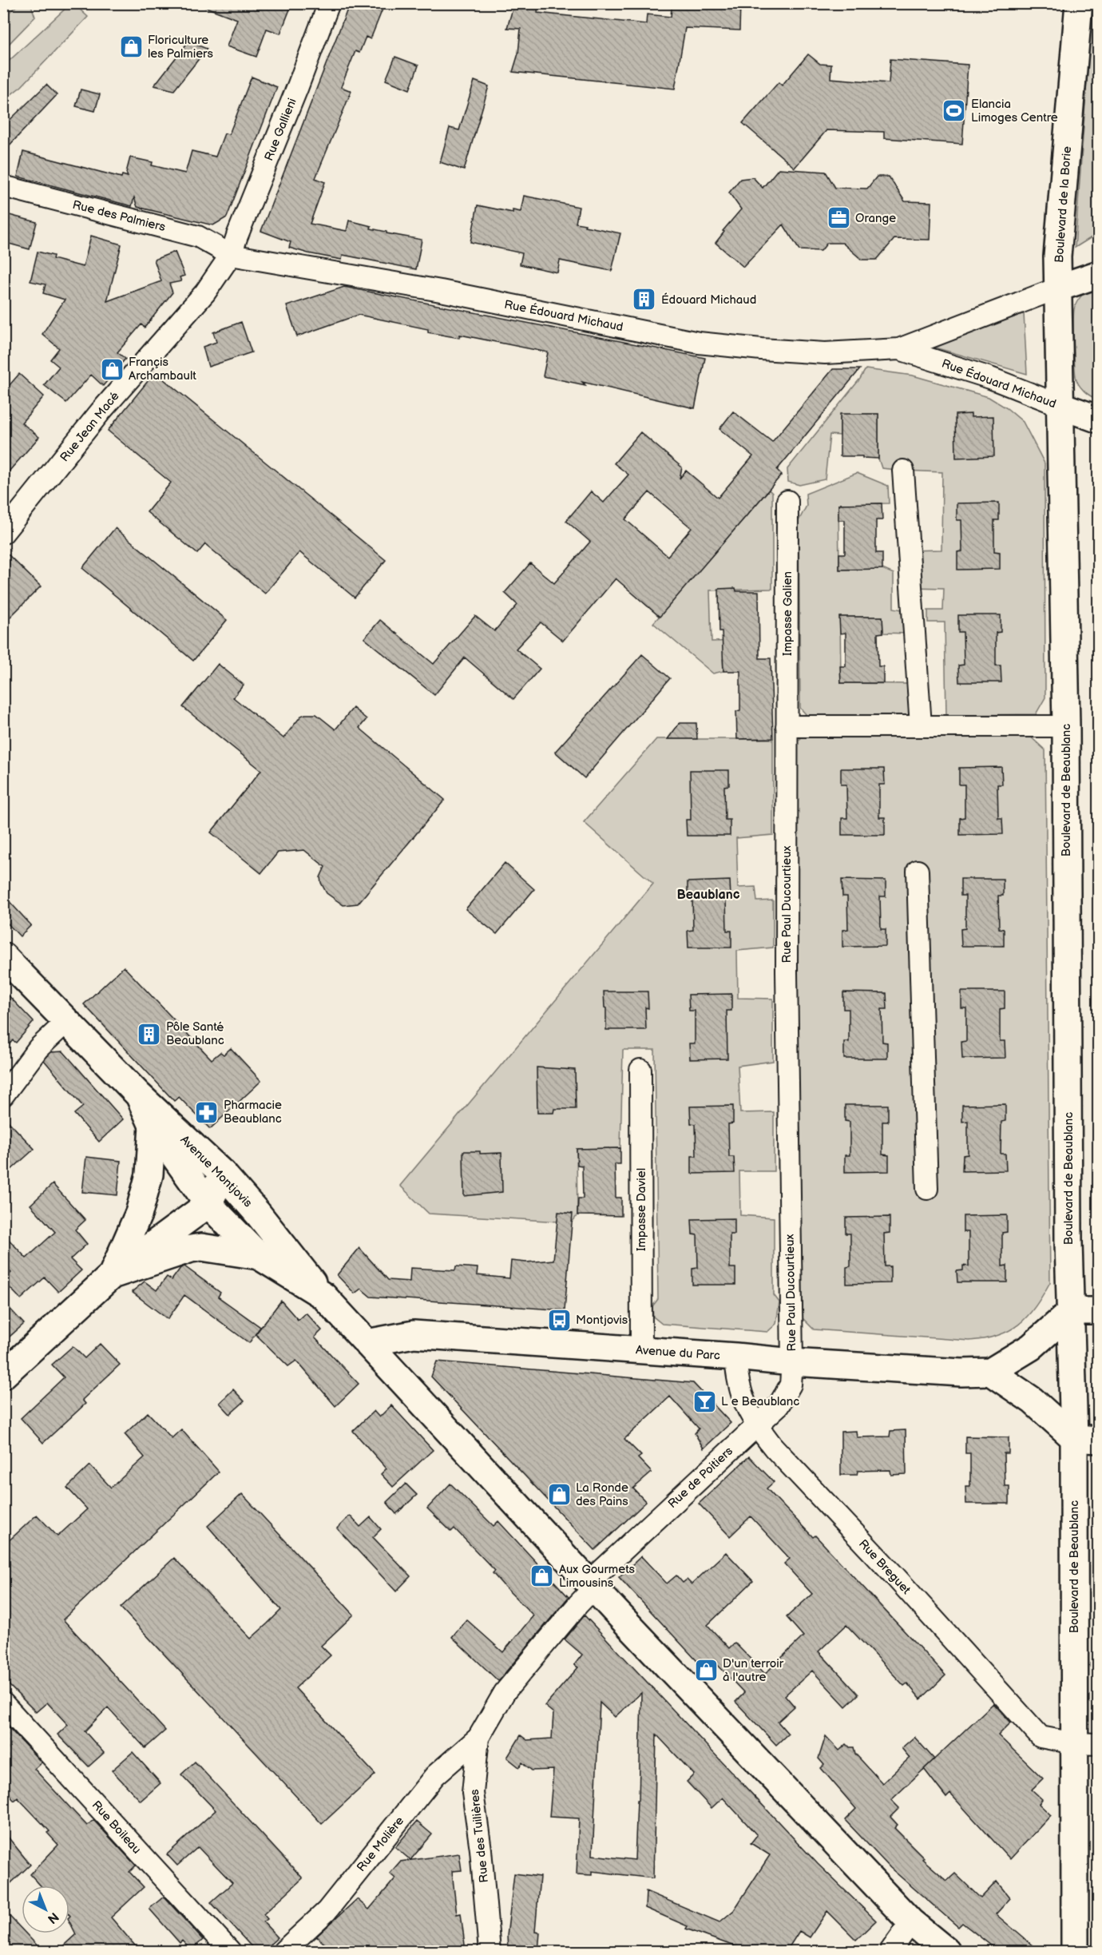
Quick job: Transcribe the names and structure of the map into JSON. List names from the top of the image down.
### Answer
{
  "streets": {
    "main road": [
      "Boulevard de la Borie",
      "Rue Édouard Michaud",
      "Boulevard de Beaublanc",
      "Avenue Montjovis",
      "Avenue du Parc"
    ],
    "street": [
      "Rue Gallieni",
      "Rue des Palmiers",
      "Rue Jean Macé",
      "Impasse Galien",
      "Rue Paul Ducourtieux",
      "Impasse Daviel",
      "Rue de Poitiers",
      "Rue Breguet",
      "Rue Boileau",
      "Rue des Tuilières",
      "Rue Molière"
    ]
  },
  "crossings": [
    ["Rue Gallieni", "Rue des Palmiers"],
    ["Rue Gallieni", "Rue Édouard Michaud"],
    ["Rue Gallieni", "Rue Jean Macé"],
    ["Boulevard de la Borie", "Rue Édouard Michaud"],
    ["Boulevard de la Borie", "Boulevard de Beaublanc"],
    ["Rue des Palmiers", "Rue Édouard Michaud"],
    ["Rue des Palmiers", "Rue Jean Macé"],
    ["Rue Édouard Michaud", "Rue Jean Macé"],
    ["Rue Édouard Michaud", "Boulevard de Beaublanc"],
    ["Impasse Galien", "Rue Paul Ducourtieux"],
    ["Boulevard de Beaublanc", "Avenue du Parc"],
    ["Boulevard de Beaublanc", "Rue Breguet"],
    ["Rue Paul Ducourtieux", "Avenue du Parc"],
    ["Rue Paul Ducourtieux", "Rue de Poitiers"],
    ["Impasse Daviel", "Avenue du Parc"],
    ["Avenue du Parc", "Rue de Poitiers"],
    ["Avenue du Parc", "Rue Breguet"],
    ["Rue de Poitiers", "Rue Breguet"],
    ["Rue de Poitiers", "Rue des Tuilières"],
    ["Rue des Tuilières", "Rue Molière"]
  ],
  "districts": ["Beaublanc"],
  "places": {
    "shop": [
      "Floriculture les Palmiers",
      "Françis Archambault",
      "La Ronde des Pains",
      "Aux Gourmets Limousins",
      "D'un terroir à l'autre"
    ],
    "sports": ["Elancia Limoges Centre"],
    "office": ["Orange"],
    "building": ["Édouard Michaud", "Pôle Santé Beaublanc"],
    "pharmacy": ["Pharmacie Beaublanc"],
    "bus stop": ["Montjovis"],
    "bar": ["L e Beaublanc"]
  },
  "north": "bottom right"
}
